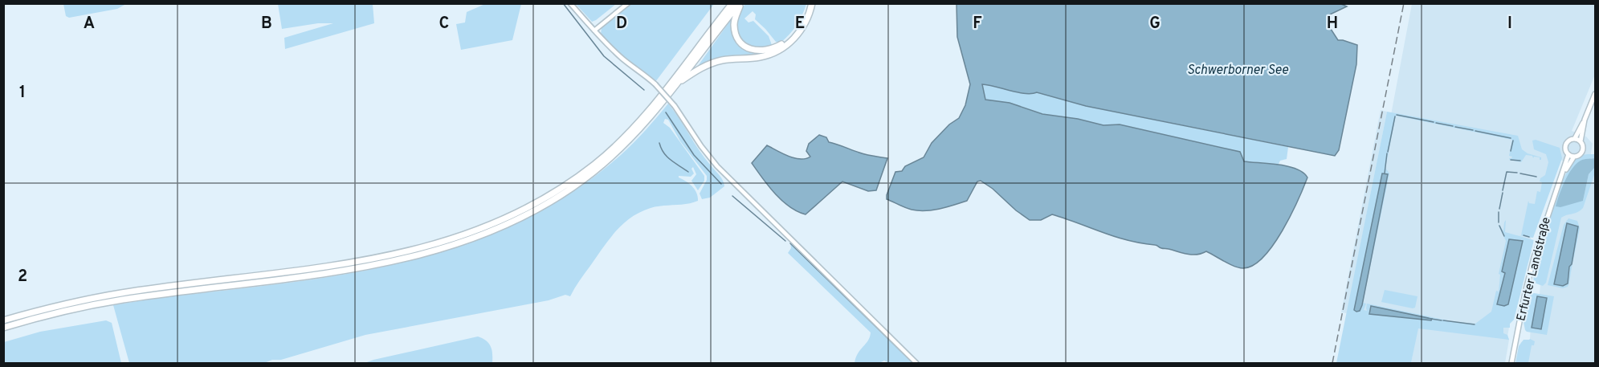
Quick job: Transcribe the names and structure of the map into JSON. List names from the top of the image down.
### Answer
{
  "streets": {
    "main road": ["Erfurter Landstraße"]
  },
  "water": ["Schwerborner See"],
  "grid": {
    "columns": [
      "A",
      "B",
      "C",
      "D",
      "E",
      "F",
      "G",
      "H",
      "I"
    ],
    "rows": ["1", "2"]
  }
}
